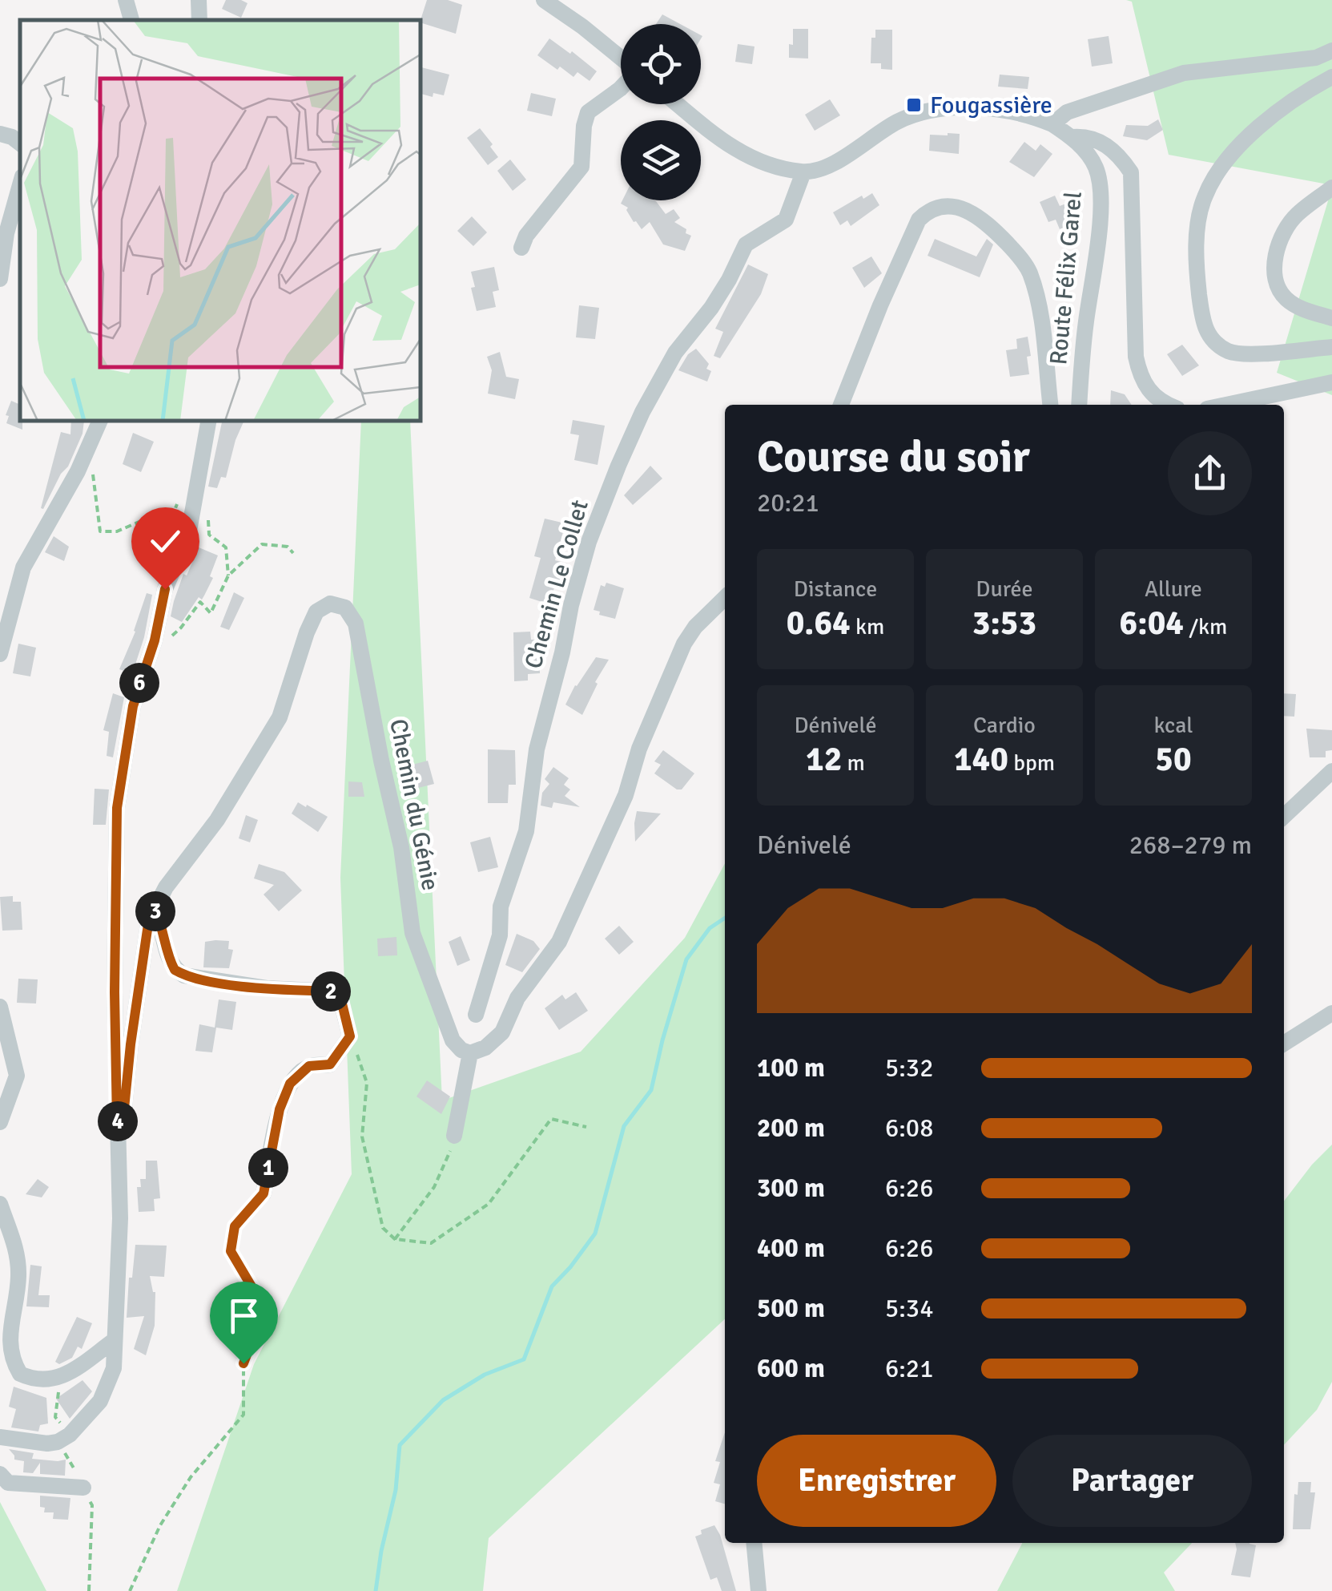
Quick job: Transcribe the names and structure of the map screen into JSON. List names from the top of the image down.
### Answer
{
  "streets": {
    "street": ["Route Félix Garel", "Chemin Le Collet", "Chemin du Génie"]
  },
  "places": {
    "transit": ["Fougassière"]
  },
  "page": {
    "heading": ["Course du soir", "20:21"],
    "stats": [
      ["Distance", "0.64 km"],
      ["Durée", "3:53"],
      ["Allure", "6:04 /km"],
      ["Dénivelé", "12 m"],
      ["Cardio", "140 bpm"],
      ["kcal", "50"]
    ],
    "pins": [
      "6",
      "3",
      "2",
      "4",
      "1"
    ],
    "chart": ["Dénivelé", "268–279 m"],
    "list": [
      {
        "name": "100 m",
        "note": "5:32"
      },
      {
        "name": "200 m",
        "note": "6:08"
      },
      {
        "name": "300 m",
        "note": "6:26"
      },
      {
        "name": "400 m",
        "note": "6:26"
      },
      {
        "name": "500 m",
        "note": "5:34"
      },
      {
        "name": "600 m",
        "note": "6:21"
      }
    ],
    "buttons": ["Enregistrer", "Partager"]
  }
}
